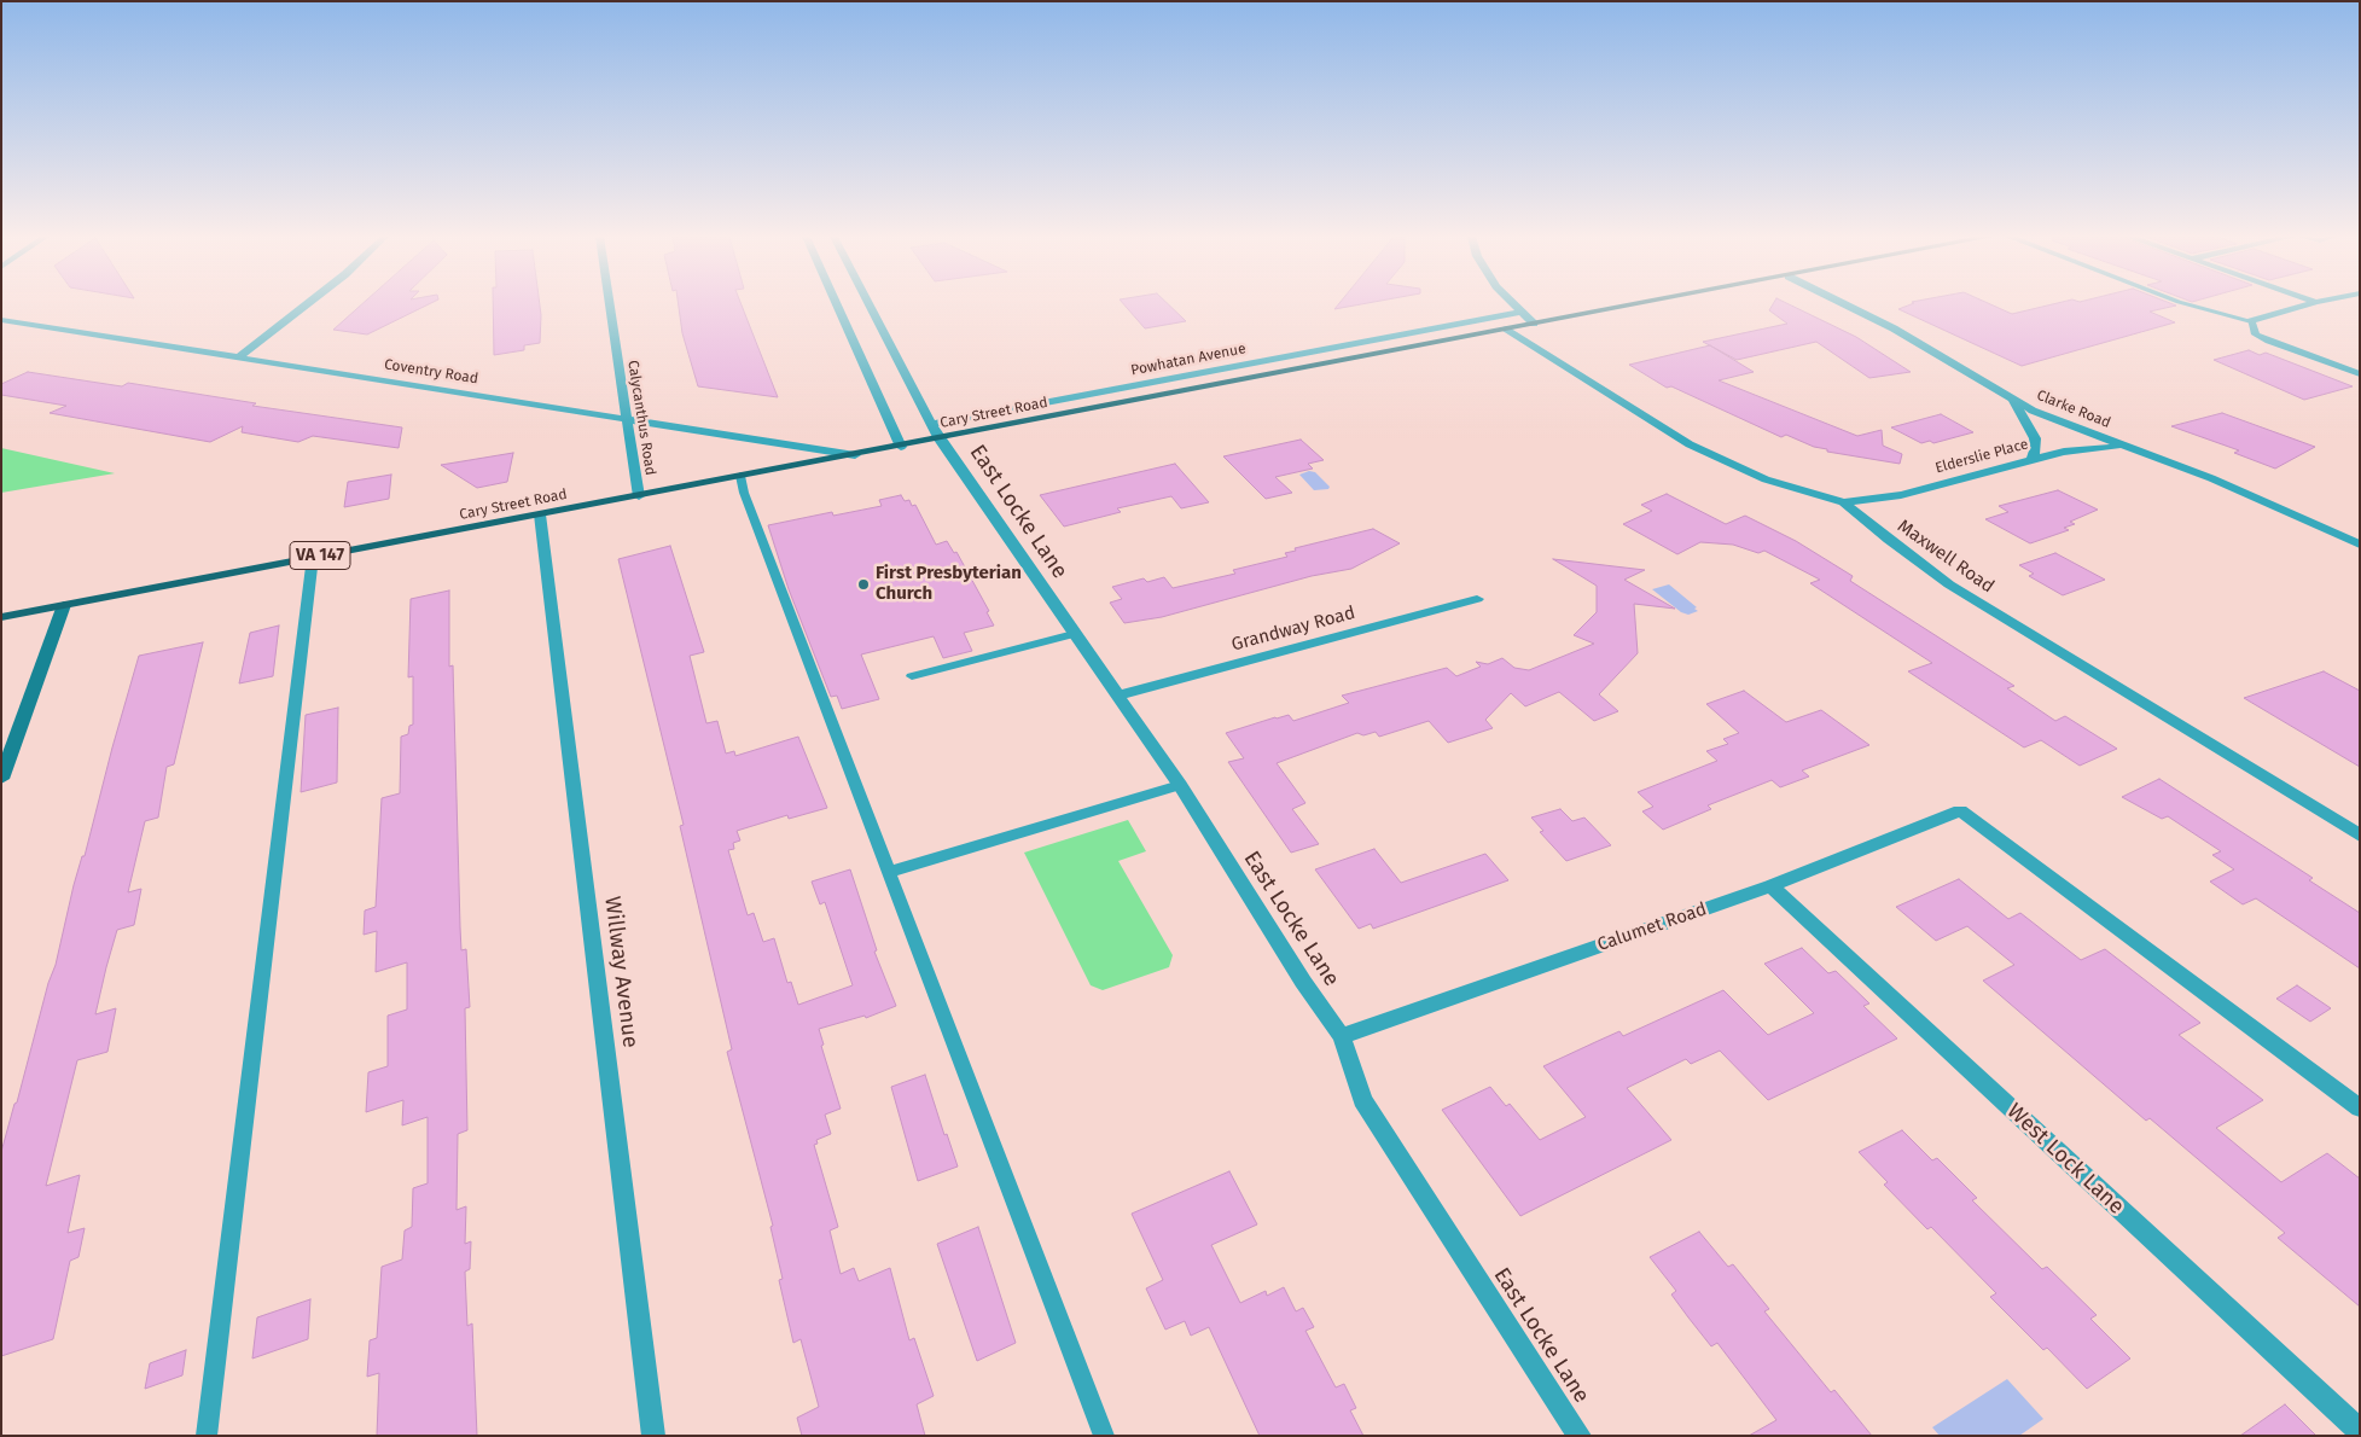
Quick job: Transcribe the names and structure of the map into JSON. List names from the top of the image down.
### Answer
{
  "streets": {
    "main road": ["Cary Street Road", "VA 147"],
    "street": [
      "Powhatan Avenue",
      "Coventry Road",
      "Clarke Road",
      "Calycanthus Road",
      "Elderslie Place",
      "East Locke Lane",
      "Maxwell Road",
      "Grandway Road",
      "Calumet Road",
      "Willway Avenue",
      "West Lock Lane"
    ]
  },
  "crossings": [
    ["Powhatan Avenue", "Cary Street Road"],
    ["Powhatan Avenue", "East Locke Lane"],
    ["Coventry Road", "Cary Street Road"],
    ["Coventry Road", "Calycanthus Road"],
    ["Clarke Road", "Elderslie Place"],
    ["Cary Street Road", "Calycanthus Road"],
    ["Cary Street Road", "East Locke Lane"],
    ["Cary Street Road", "Maxwell Road"],
    ["Cary Street Road", "Willway Avenue"],
    ["Elderslie Place", "Maxwell Road"],
    ["East Locke Lane", "Grandway Road"],
    ["East Locke Lane", "Calumet Road"],
    ["Calumet Road", "West Lock Lane"]
  ],
  "places": ["First Presbyterian Church"]
}
